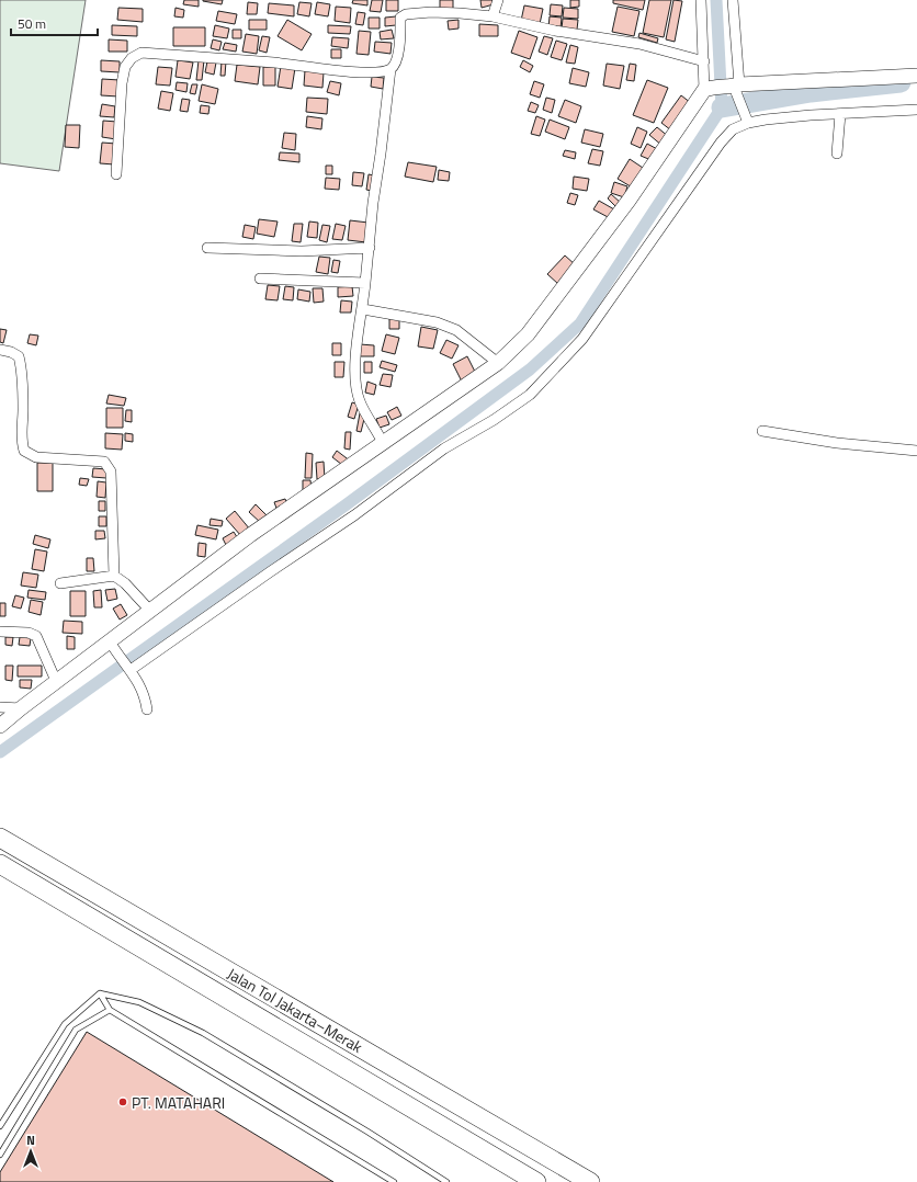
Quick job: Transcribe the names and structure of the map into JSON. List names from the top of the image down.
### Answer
{
  "streets": {
    "highway": ["Jalan Tol Jakarta–Merak"]
  },
  "places": ["PT. MATAHARI"],
  "scale_bar": "50 m",
  "north": "top"
}
